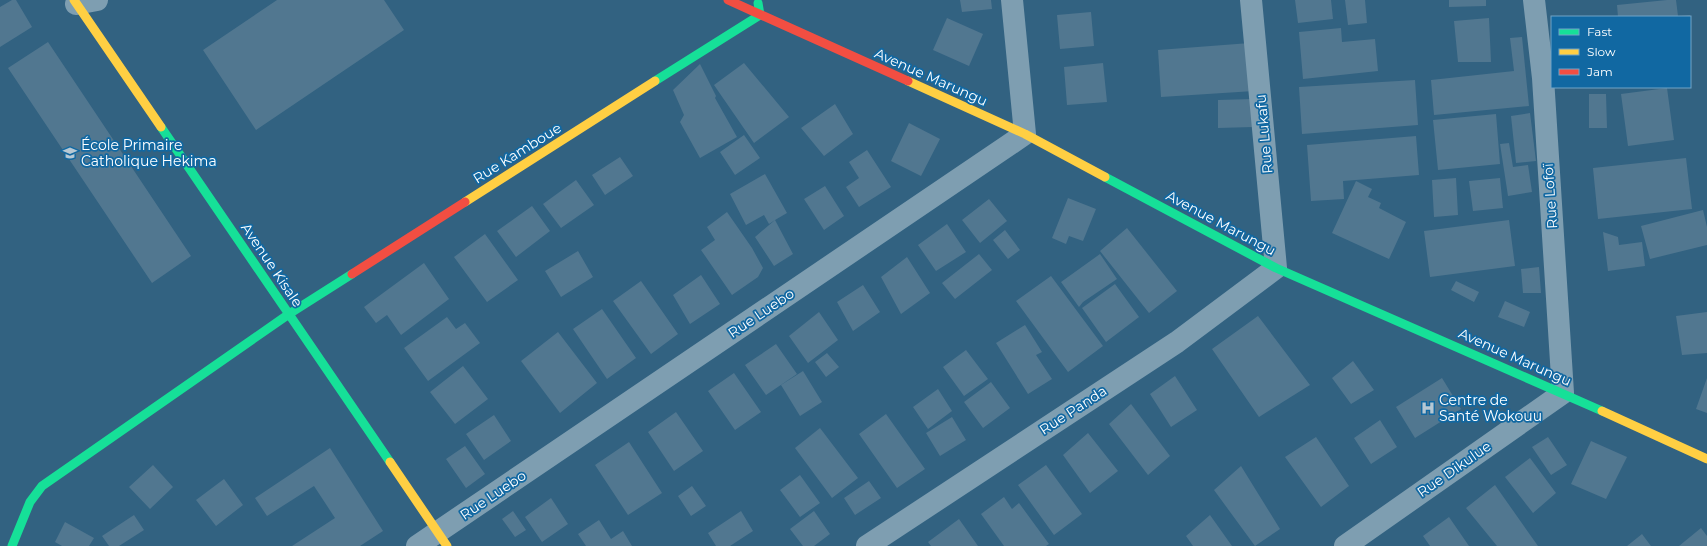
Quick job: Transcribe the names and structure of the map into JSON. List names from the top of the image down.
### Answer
{
  "streets": {
    "street": [
      "Avenue Marungu",
      "Rue Lukafu",
      "Rue Kamboue",
      "Rue Lofoï",
      "Avenue Kisale",
      "Rue Luebo",
      "Rue Panda",
      "Rue Dikulue"
    ]
  },
  "crossings": [
    ["Avenue Marungu", "Rue Lukafu"],
    ["Avenue Marungu", "Rue Kamboue"],
    ["Avenue Marungu", "Rue Lofoï"],
    ["Avenue Marungu", "Rue Luebo"],
    ["Avenue Marungu", "Rue Panda"],
    ["Avenue Marungu", "Rue Dikulue"],
    ["Rue Lukafu", "Rue Panda"],
    ["Rue Kamboue", "Avenue Kisale"],
    ["Rue Lofoï", "Rue Dikulue"],
    ["Avenue Kisale", "Rue Luebo"]
  ],
  "places": {
    "school or university": ["École Primaire Catholique Hekima"],
    "hospital": ["Centre de Santé Wokouu"]
  },
  "legend": ["Fast", "Slow", "Jam"]
}
